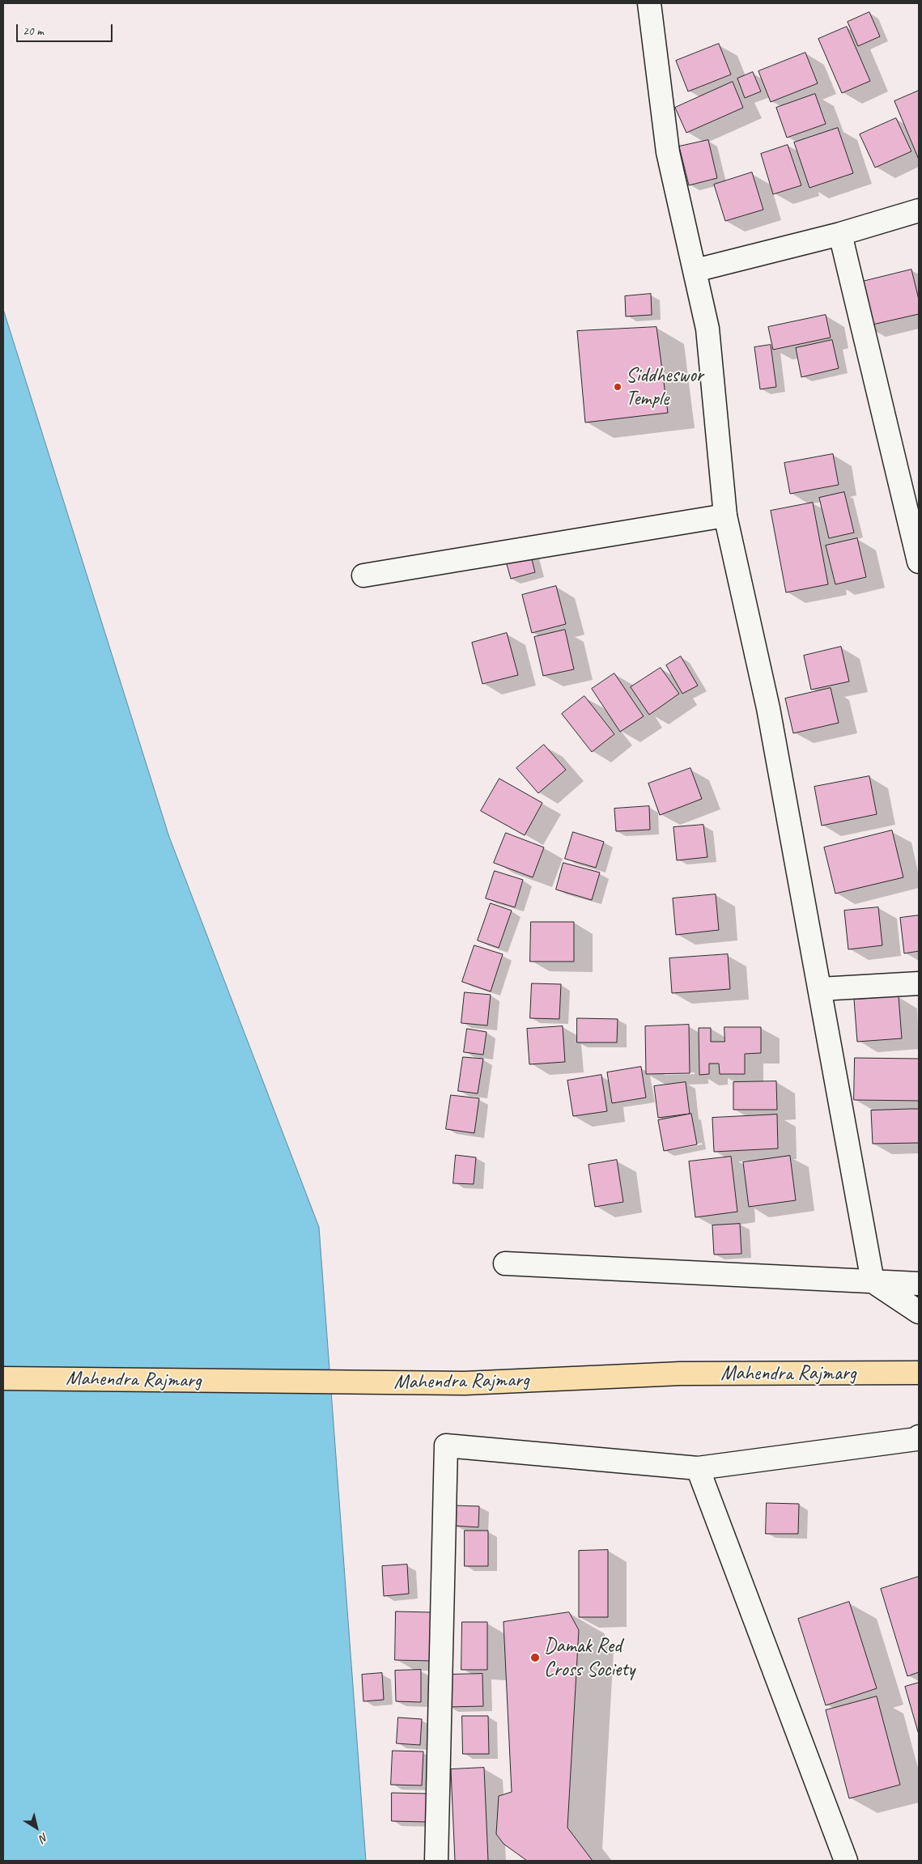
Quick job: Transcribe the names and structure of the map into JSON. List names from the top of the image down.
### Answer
{
  "streets": {
    "highway": ["Mahendra Rajmarg"]
  },
  "places": ["Siddheswor Temple", "Damak Red Cross Society"],
  "scale_bar": "20 m",
  "north": "bottom right"
}
